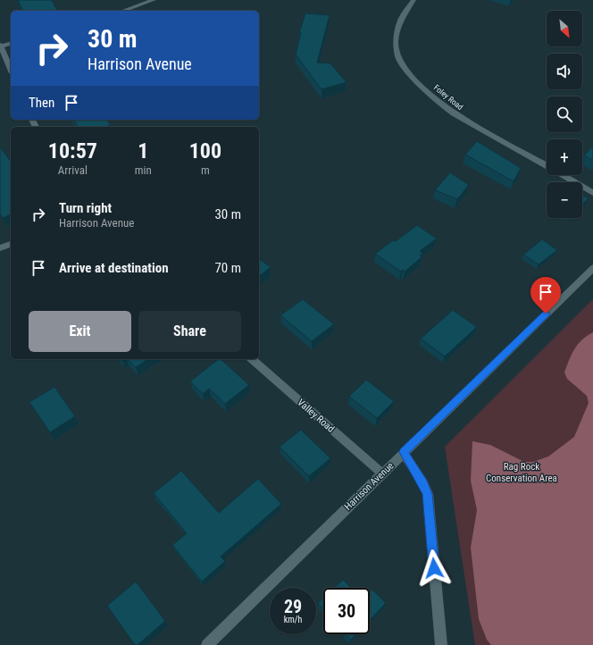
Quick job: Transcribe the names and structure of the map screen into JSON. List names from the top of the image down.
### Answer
{
  "streets": {
    "street": ["Foley Road", "Valley Road", "Harrison Avenue"]
  },
  "crossings": [
    ["Valley Road", "Harrison Avenue"]
  ],
  "parks": ["Rag Rock Conservation Area"],
  "north": "bottom right",
  "page": {
    "map_buttons": ["+", "−"],
    "turn": ["30 m", "Harrison Avenue"],
    "then": "Then",
    "eta": [
      "10:57",
      "Arrival",
      "1",
      "min",
      "100",
      "m"
    ],
    "list": [
      {
        "name": "Turn right",
        "note": "Harrison Avenue",
        "value": "30 m"
      },
      {
        "name": "Arrive at destination",
        "value": "70 m"
      }
    ],
    "buttons": ["Exit", "Share"],
    "speed": "29 km/h",
    "limit": "30"
  }
}
